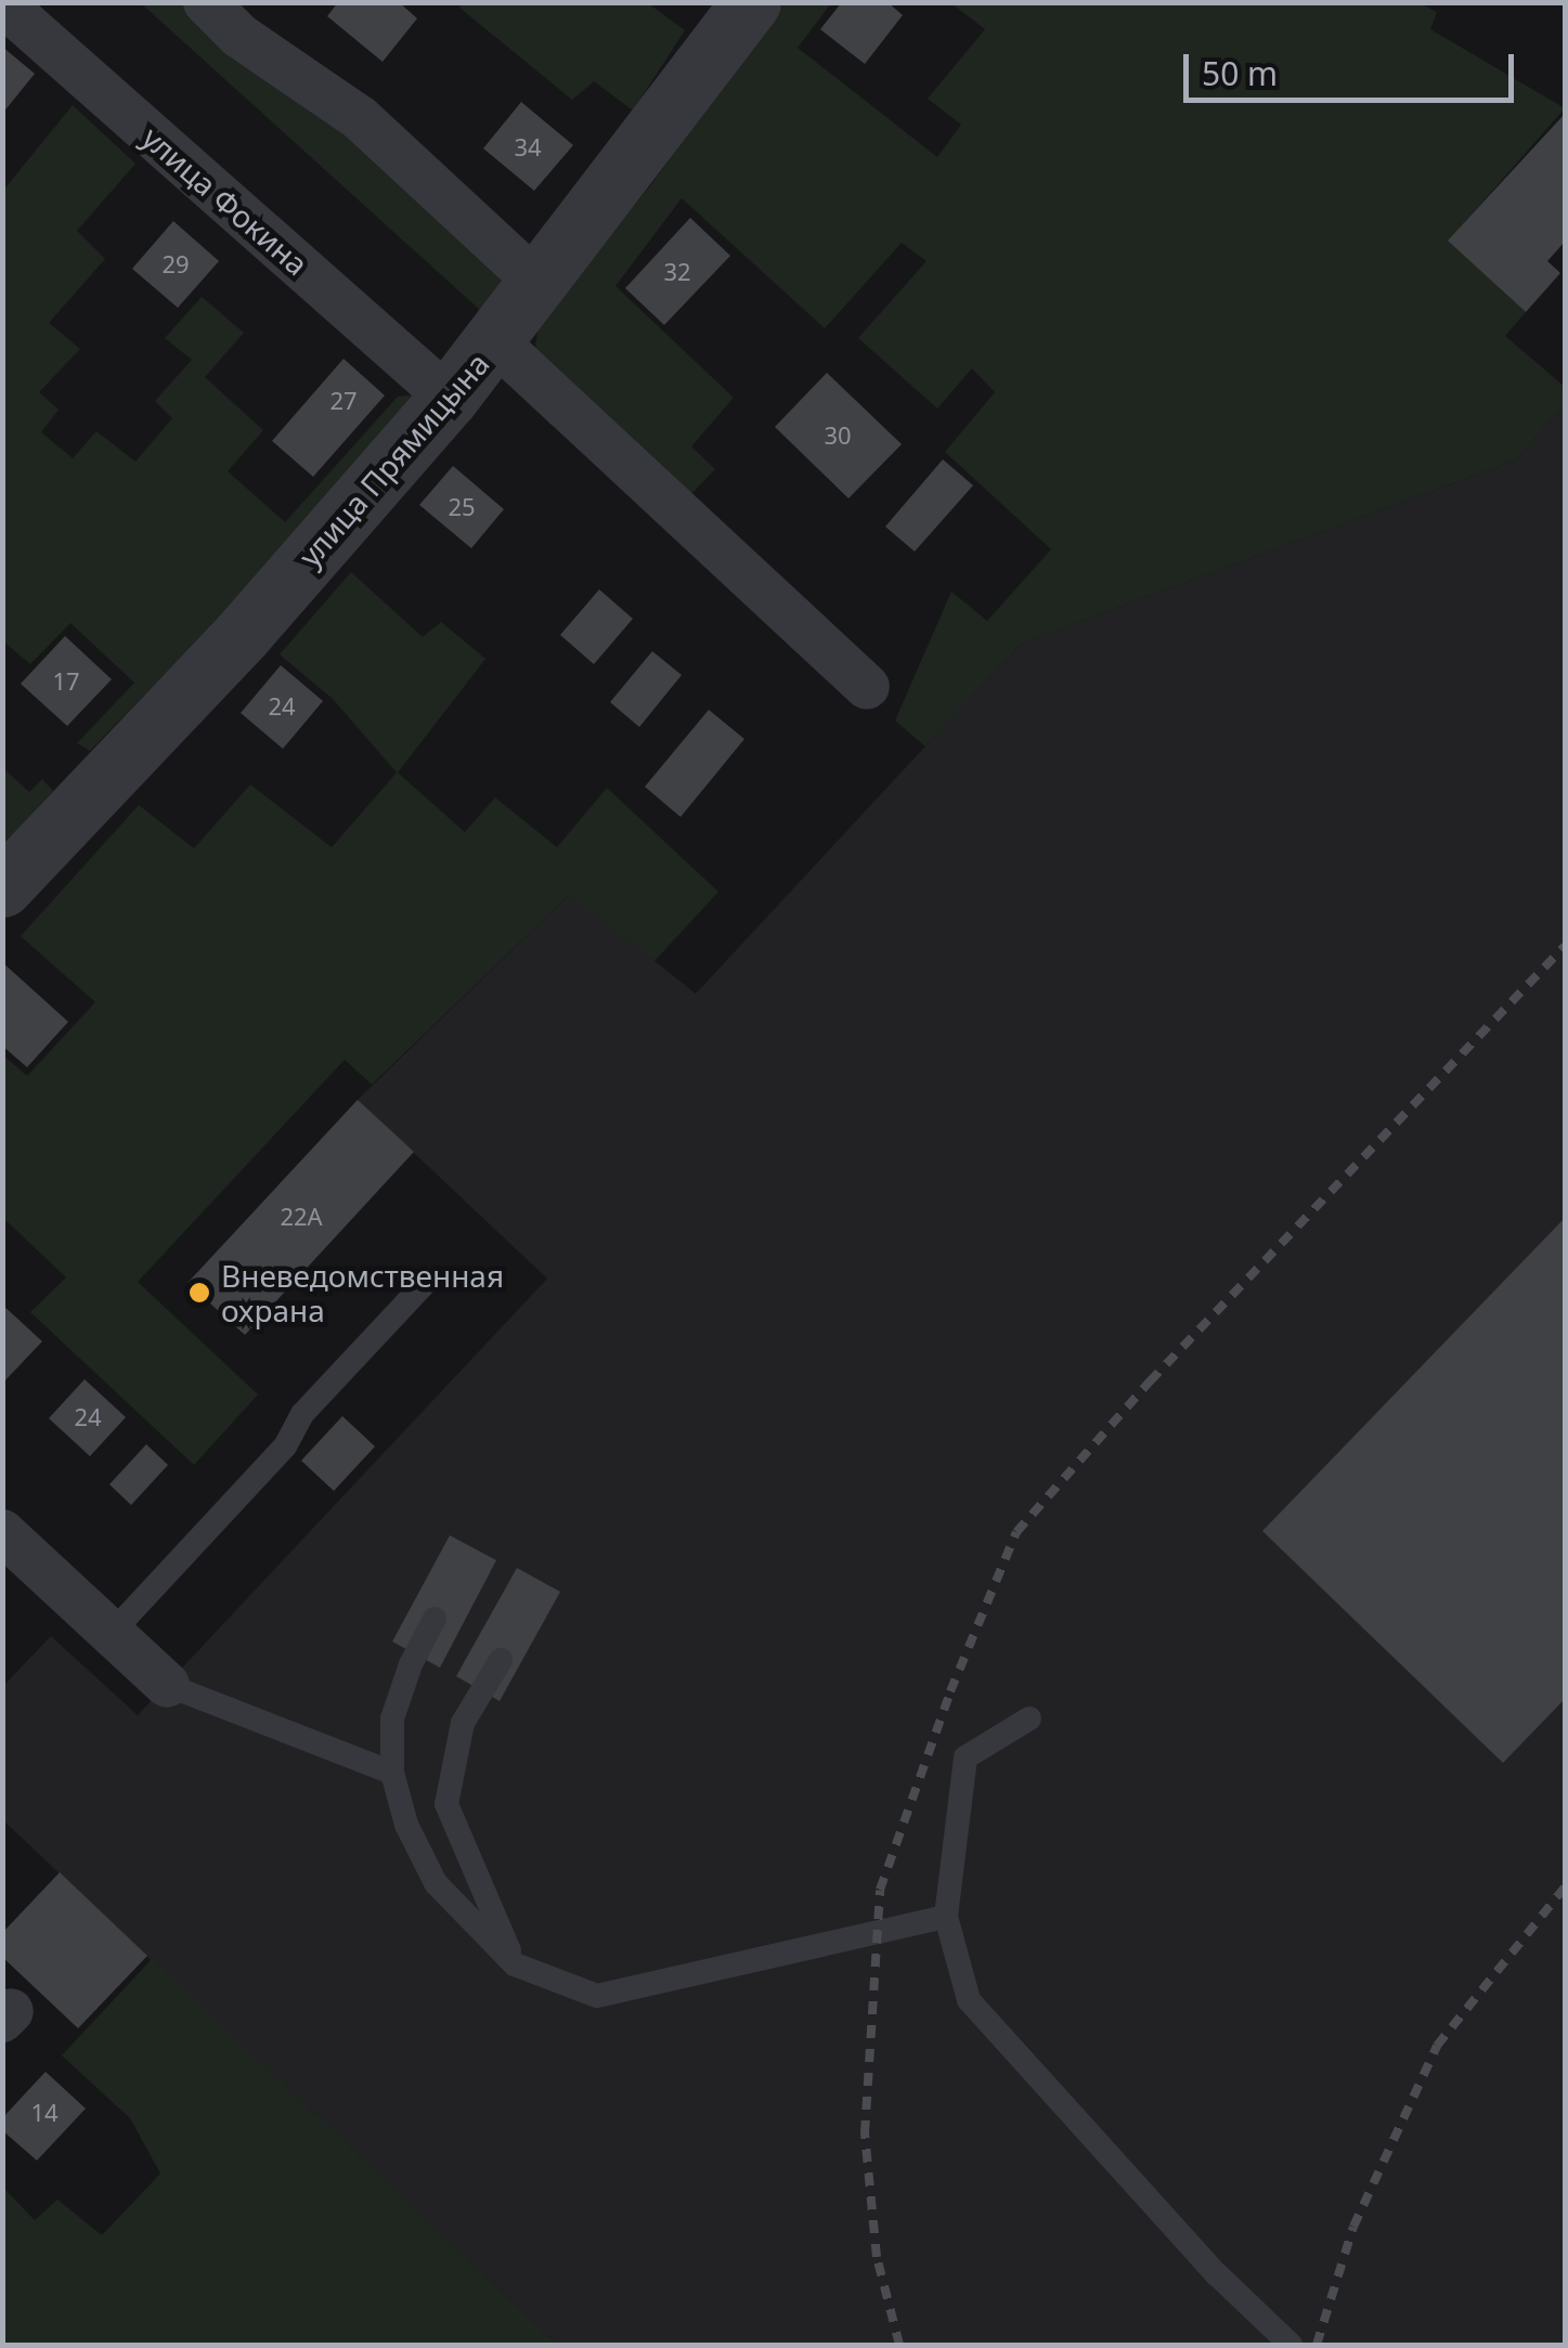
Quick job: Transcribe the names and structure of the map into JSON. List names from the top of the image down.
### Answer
{
  "streets": {
    "street": ["улица Фокина", "улица Прямицына"]
  },
  "crossings": [
    ["улица Фокина", "улица Прямицына"]
  ],
  "places": ["Вневедомственная охрана"],
  "house_numbers": [
    "34",
    "29",
    "32",
    "27",
    "30",
    "25",
    "17",
    "24",
    "22А",
    "24",
    "14"
  ],
  "scale_bar": "50 m"
}
